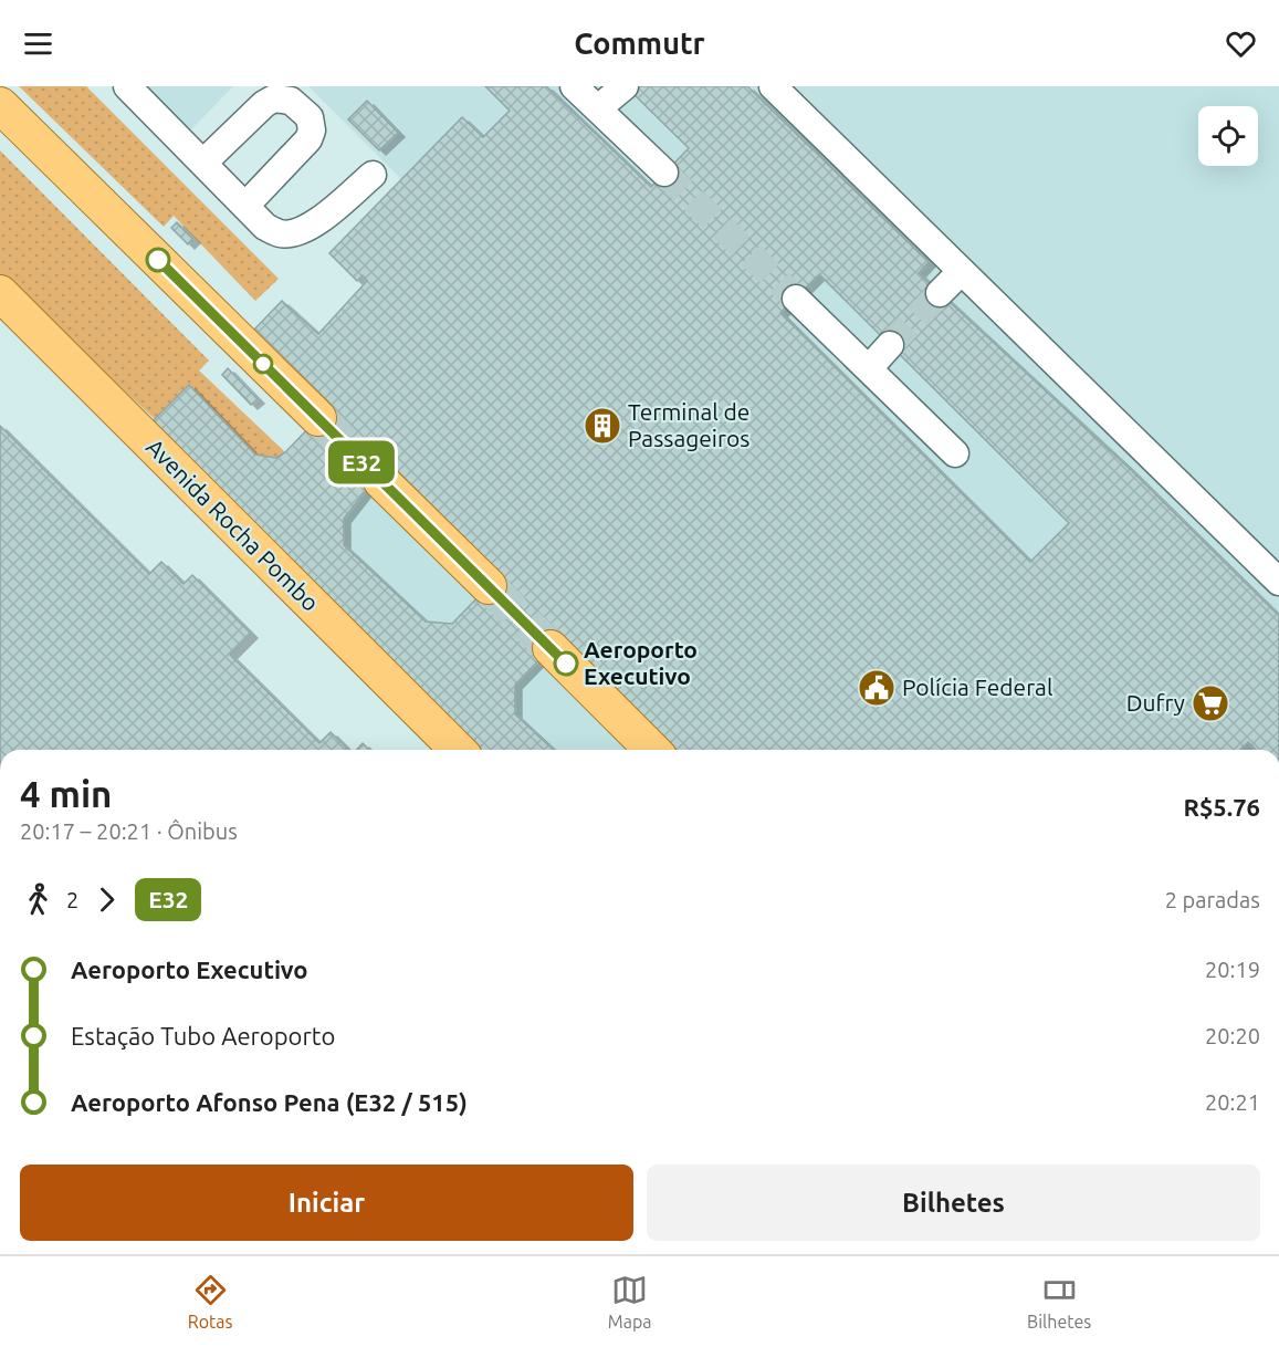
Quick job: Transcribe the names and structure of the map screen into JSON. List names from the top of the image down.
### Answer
{
  "streets": {
    "main road": ["Avenida Rocha Pombo"]
  },
  "places": {
    "building": ["Terminal de Passageiros"],
    "other": ["Aeroporto Executivo"],
    "public building": ["Polícia Federal"],
    "supermarket": ["Dufry"]
  },
  "lines": ["bus line E32"],
  "page": {
    "header": "Commutr",
    "on_map": "E32",
    "heading": ["4 min", "20:17 – 20:21 · Ônibus", "R$5.76"],
    "legs": ["2", "E32", "2 paradas"],
    "list": [
      {
        "name": "Aeroporto Executivo",
        "value": "20:19"
      },
      {
        "name": "Estação Tubo Aeroporto",
        "value": "20:20"
      },
      {
        "name": "Aeroporto Afonso Pena (E32 / 515)",
        "value": "20:21"
      }
    ],
    "buttons": ["Iniciar", "Bilhetes"],
    "tabs": ["Rotas", "Mapa", "Bilhetes"]
  }
}
